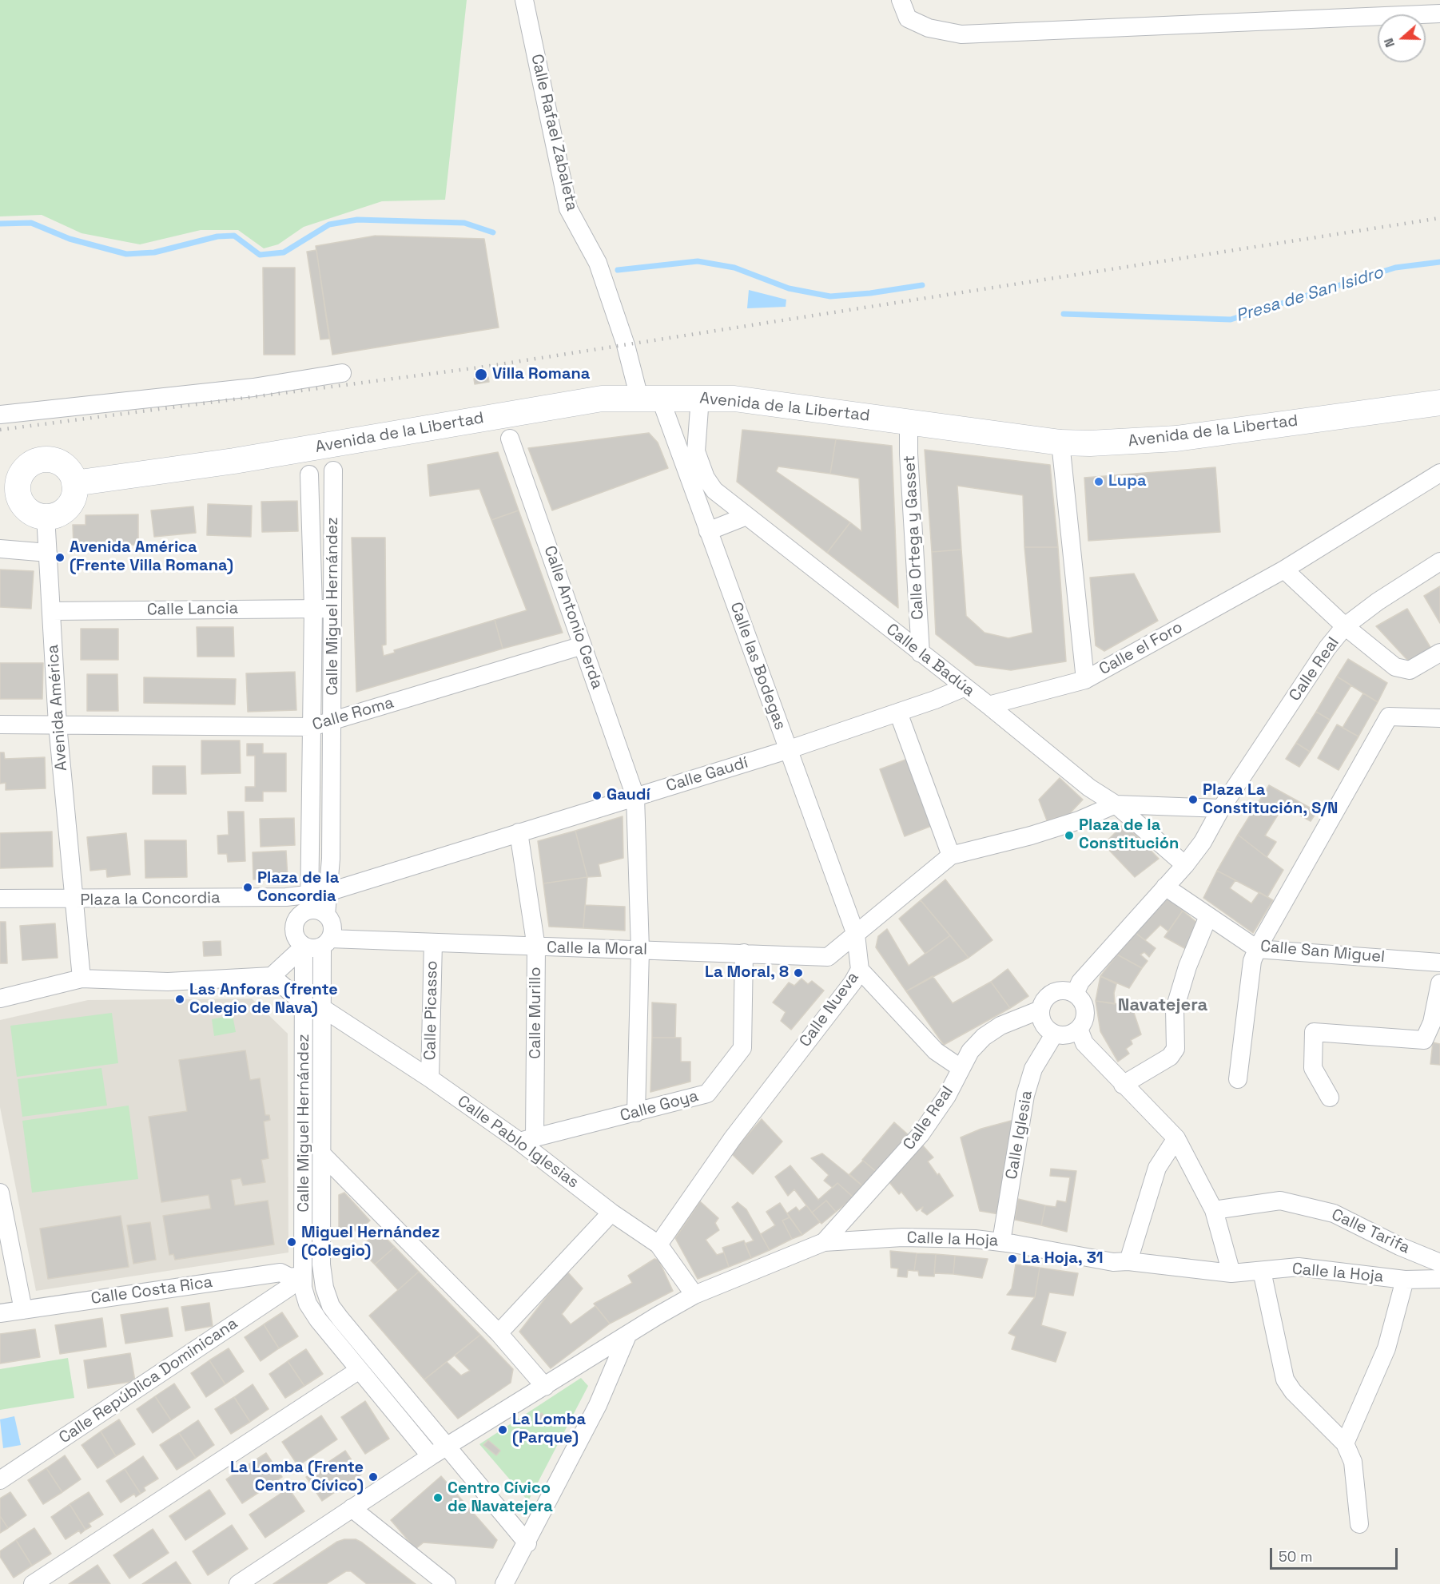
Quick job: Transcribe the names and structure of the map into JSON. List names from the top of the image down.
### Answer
{
  "streets": {
    "main road": ["Avenida de la Libertad"],
    "street": [
      "Calle Rafael Zabaleta",
      "Calle Ortega y Gasset",
      "Calle Miguel Hernández",
      "Calle Lancia",
      "Calle Antonio Cerda",
      "Calle el Foro",
      "Calle la Badúa",
      "Calle las Bodegas",
      "Calle Real",
      "Avenida América",
      "Calle Roma",
      "Calle Gaudí",
      "Plaza la Concordia",
      "Calle la Moral",
      "Calle San Miguel",
      "Calle Nueva",
      "Calle Picasso",
      "Calle Murillo",
      "Calle Goya",
      "Calle Iglesia",
      "Calle Pablo Iglesias",
      "Calle Tarifa",
      "Calle la Hoja",
      "Calle Costa Rica",
      "Calle República Dominicana"
    ]
  },
  "crossings": [
    ["Calle Rafael Zabaleta", "Avenida de la Libertad"],
    ["Calle Rafael Zabaleta", "Calle las Bodegas"],
    ["Avenida de la Libertad", "Calle Ortega y Gasset"],
    ["Avenida de la Libertad", "Calle la Badúa"],
    ["Avenida de la Libertad", "Calle las Bodegas"],
    ["Avenida de la Libertad", "Avenida América"],
    ["Calle Ortega y Gasset", "Calle la Badúa"],
    ["Calle Miguel Hernández", "Calle Lancia"],
    ["Calle Miguel Hernández", "Calle Roma"],
    ["Calle Miguel Hernández", "Calle Gaudí"],
    ["Calle Miguel Hernández", "Plaza la Concordia"],
    ["Calle Miguel Hernández", "Calle la Moral"],
    ["Calle Miguel Hernández", "Calle Pablo Iglesias"],
    ["Calle Miguel Hernández", "Calle la Hoja"],
    ["Calle Miguel Hernández", "Calle Costa Rica"],
    ["Calle Miguel Hernández", "Calle República Dominicana"],
    ["Calle Lancia", "Avenida América"],
    ["Calle Antonio Cerda", "Calle Roma"],
    ["Calle Antonio Cerda", "Calle Gaudí"],
    ["Calle Antonio Cerda", "Calle la Moral"],
    ["Calle Antonio Cerda", "Calle Goya"],
    ["Calle el Foro", "Calle la Badúa"],
    ["Calle la Badúa", "Calle Real"],
    ["Calle la Badúa", "Calle Gaudí"],
    ["Calle las Bodegas", "Calle Gaudí"],
    ["Calle las Bodegas", "Calle la Moral"],
    ["Calle las Bodegas", "Calle Nueva"],
    ["Calle Real", "Calle Iglesia"],
    ["Calle Real", "Calle la Hoja"],
    ["Avenida América", "Calle Roma"],
    ["Avenida América", "Plaza la Concordia"],
    ["Calle Gaudí", "Plaza la Concordia"],
    ["Calle Gaudí", "Calle la Moral"],
    ["Calle Gaudí", "Calle Murillo"],
    ["Plaza la Concordia", "Calle la Moral"],
    ["Calle la Moral", "Calle Nueva"],
    ["Calle la Moral", "Calle Picasso"],
    ["Calle la Moral", "Calle Murillo"],
    ["Calle la Moral", "Calle Goya"],
    ["Calle Nueva", "Calle Pablo Iglesias"],
    ["Calle Picasso", "Calle Pablo Iglesias"],
    ["Calle Murillo", "Calle Goya"],
    ["Calle Murillo", "Calle Pablo Iglesias"],
    ["Calle Goya", "Calle Pablo Iglesias"],
    ["Calle Iglesia", "Calle la Hoja"],
    ["Calle Pablo Iglesias", "Calle la Hoja"],
    ["Calle Costa Rica", "Calle República Dominicana"]
  ],
  "districts": ["Navatejera"],
  "water": ["Presa de San Isidro"],
  "places": [
    "Villa Romana",
    "Lupa",
    "Avenida América (Frente Villa Romana)",
    "Gaudí",
    "Plaza La Constitución, S/N",
    "Plaza de la Constitución",
    "Plaza de la Concordia",
    "La Moral, 8",
    "Las Anforas (frente Colegio de Nava)",
    "Miguel Hernández (Colegio)",
    "La Hoja, 31",
    "La Lomba (Parque)",
    "La Lomba (Frente Centro Cívico)",
    "Centro Cívico de Navatejera"
  ],
  "scale_bar": "50 m",
  "north": "left"
}
